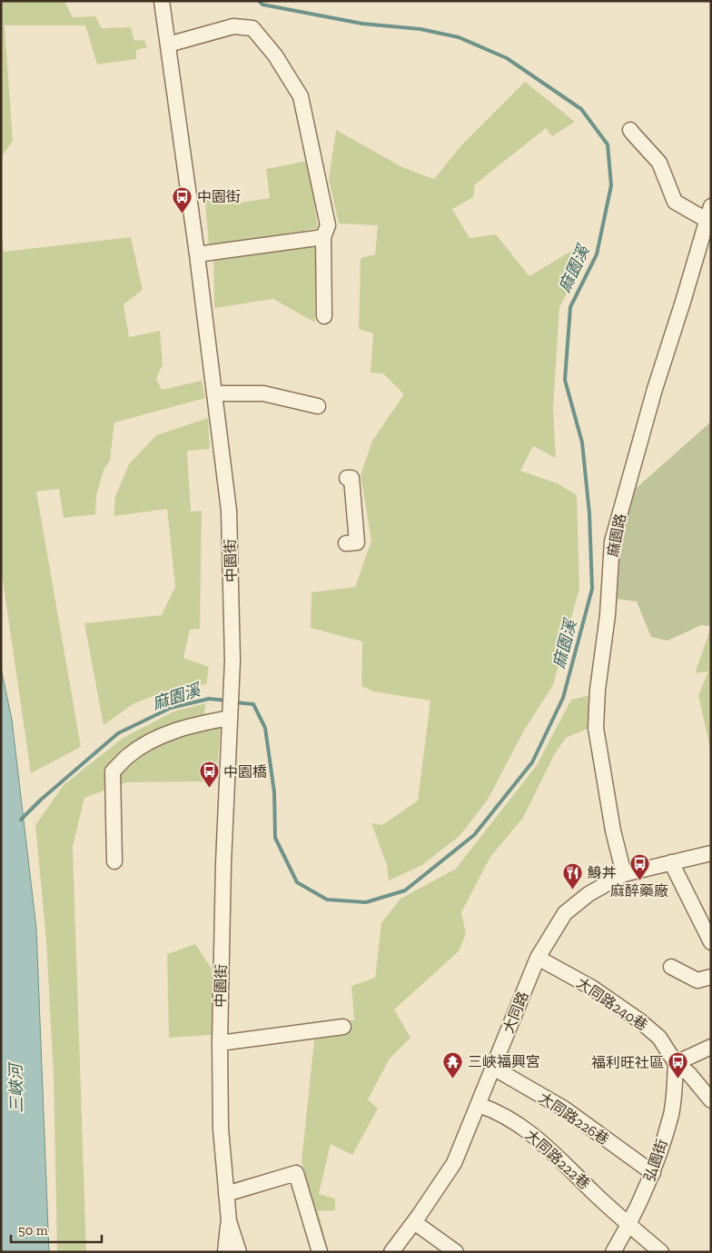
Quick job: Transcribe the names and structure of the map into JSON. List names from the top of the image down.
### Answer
{
  "streets": {
    "street": [
      "麻園路",
      "中園街",
      "大同路240巷",
      "大同路",
      "大同路226巷",
      "大同路222巷",
      "弘園街"
    ]
  },
  "crossings": [
    ["麻園路", "大同路"],
    ["大同路240巷", "大同路"],
    ["大同路240巷", "弘園街"],
    ["大同路", "大同路226巷"],
    ["大同路", "大同路222巷"],
    ["大同路226巷", "弘園街"],
    ["大同路222巷", "弘園街"]
  ],
  "water": ["麻園溪", "三峽河"],
  "places": {
    "bus stop": [
      "中園街",
      "中園橋",
      "麻醉藥廠",
      "福利旺社區"
    ],
    "restaurant": ["鯓丼"],
    "temple": ["三峽福興宮"]
  },
  "scale_bar": "50 m"
}
